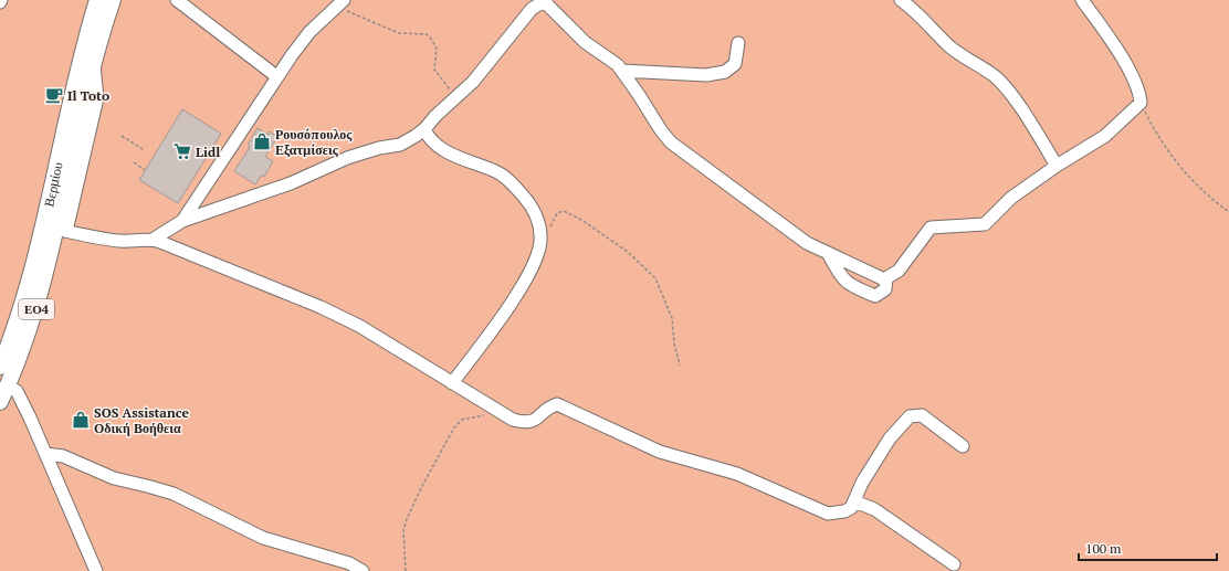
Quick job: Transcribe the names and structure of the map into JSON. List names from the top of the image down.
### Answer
{
  "streets": {
    "main road": ["Βερμίου", "ΕΟ4"]
  },
  "crossings": [
    ["Βερμίου", "ΕΟ4"]
  ],
  "places": {
    "cafe": ["Il Toto"],
    "shop": ["Ρουσόπουλος Εξατμίσεις", "SOS Assistance Οδική Βοήθεια"],
    "supermarket": ["Lidl"]
  },
  "scale_bar": "100 m"
}
